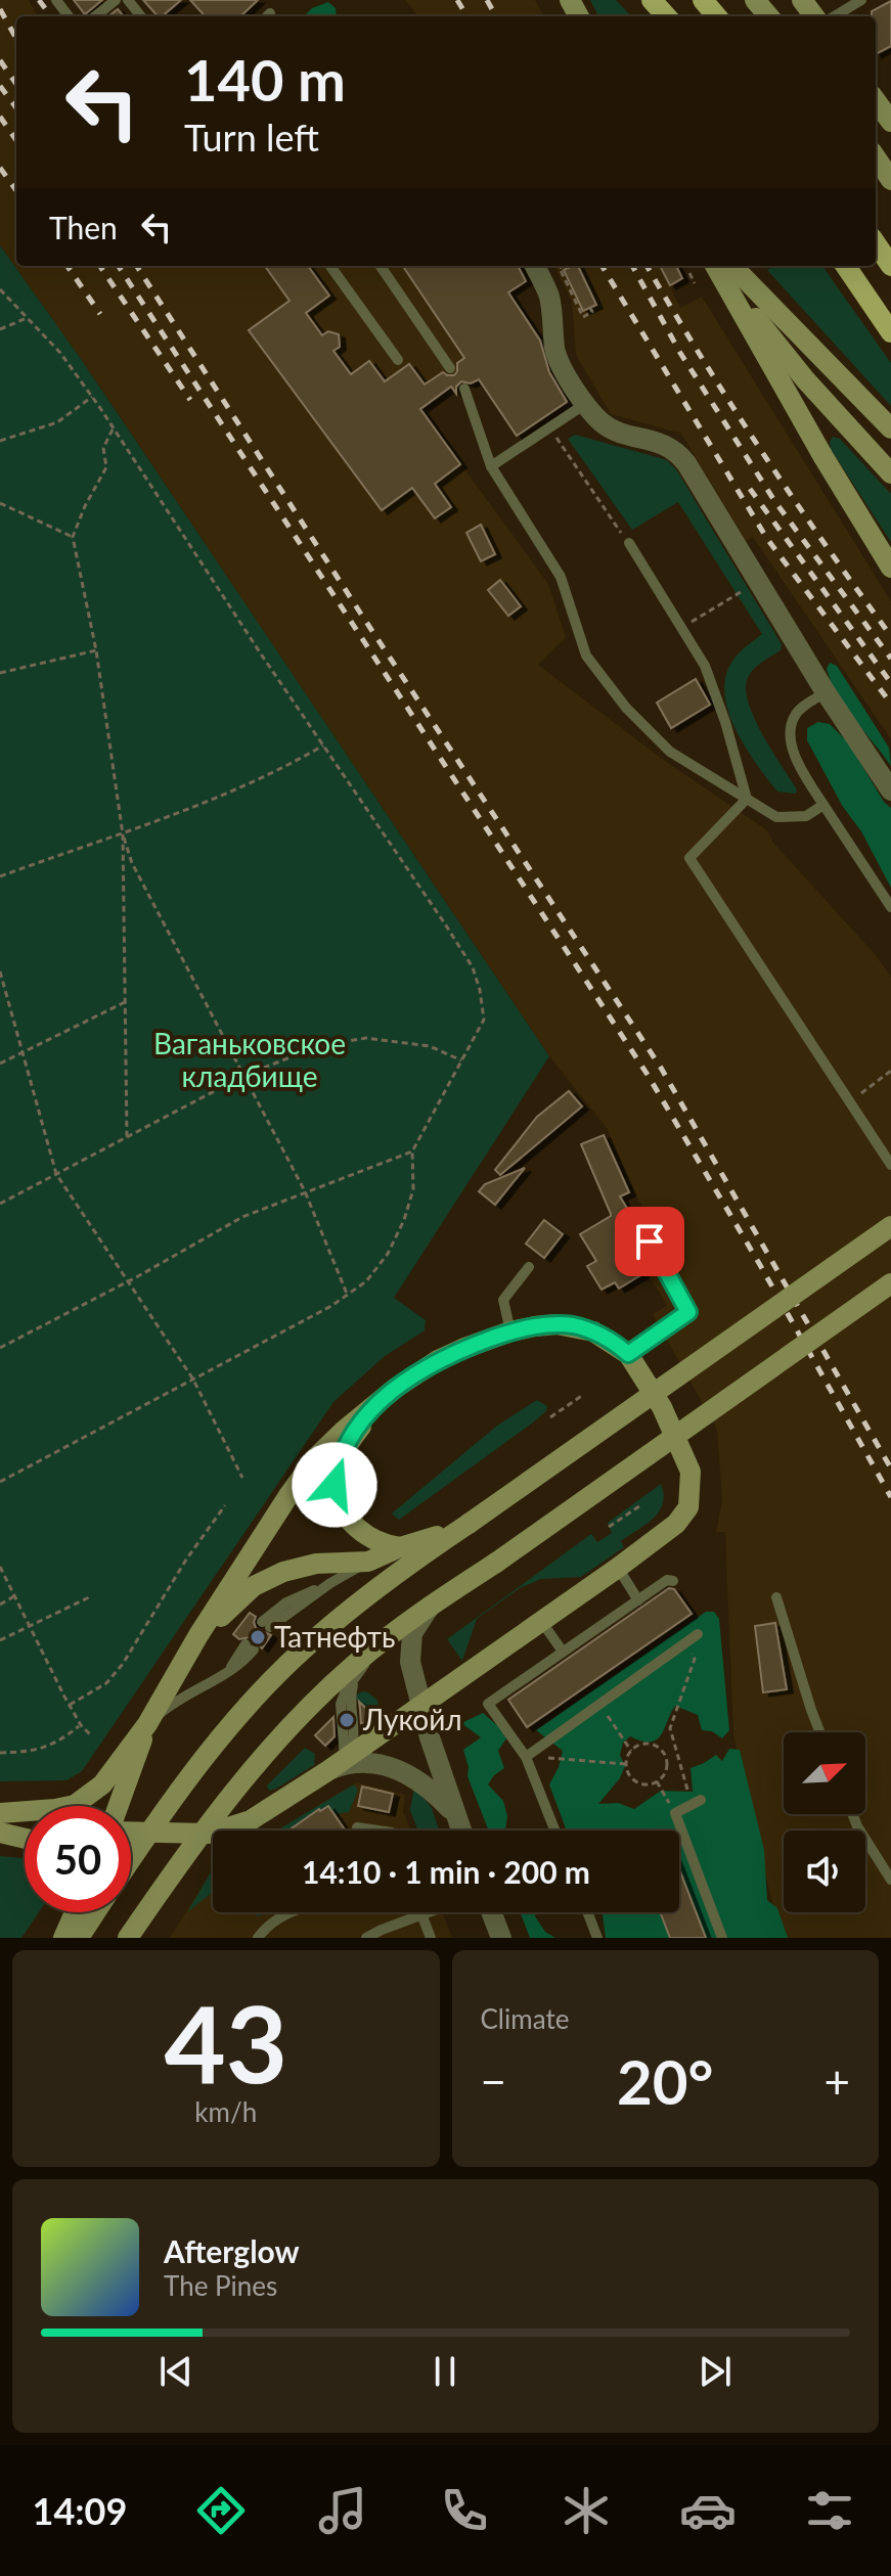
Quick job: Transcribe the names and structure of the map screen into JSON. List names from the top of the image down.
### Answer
{
  "parks": ["Ваганьковское кладбище"],
  "places": ["Татнефть", "Лукойл"],
  "north": "top right",
  "page": {
    "turn": ["140 m", "Turn left"],
    "then": "Then",
    "limit": "50",
    "trip": "14:10 · 1 min · 200 m",
    "tile": [
      ["43", "km/h"],
      "Climate"
    ],
    "heat": ["−", "20°", "+"],
    "song": ["Afterglow", "The Pines"],
    "tabs": "14:09"
  }
}
